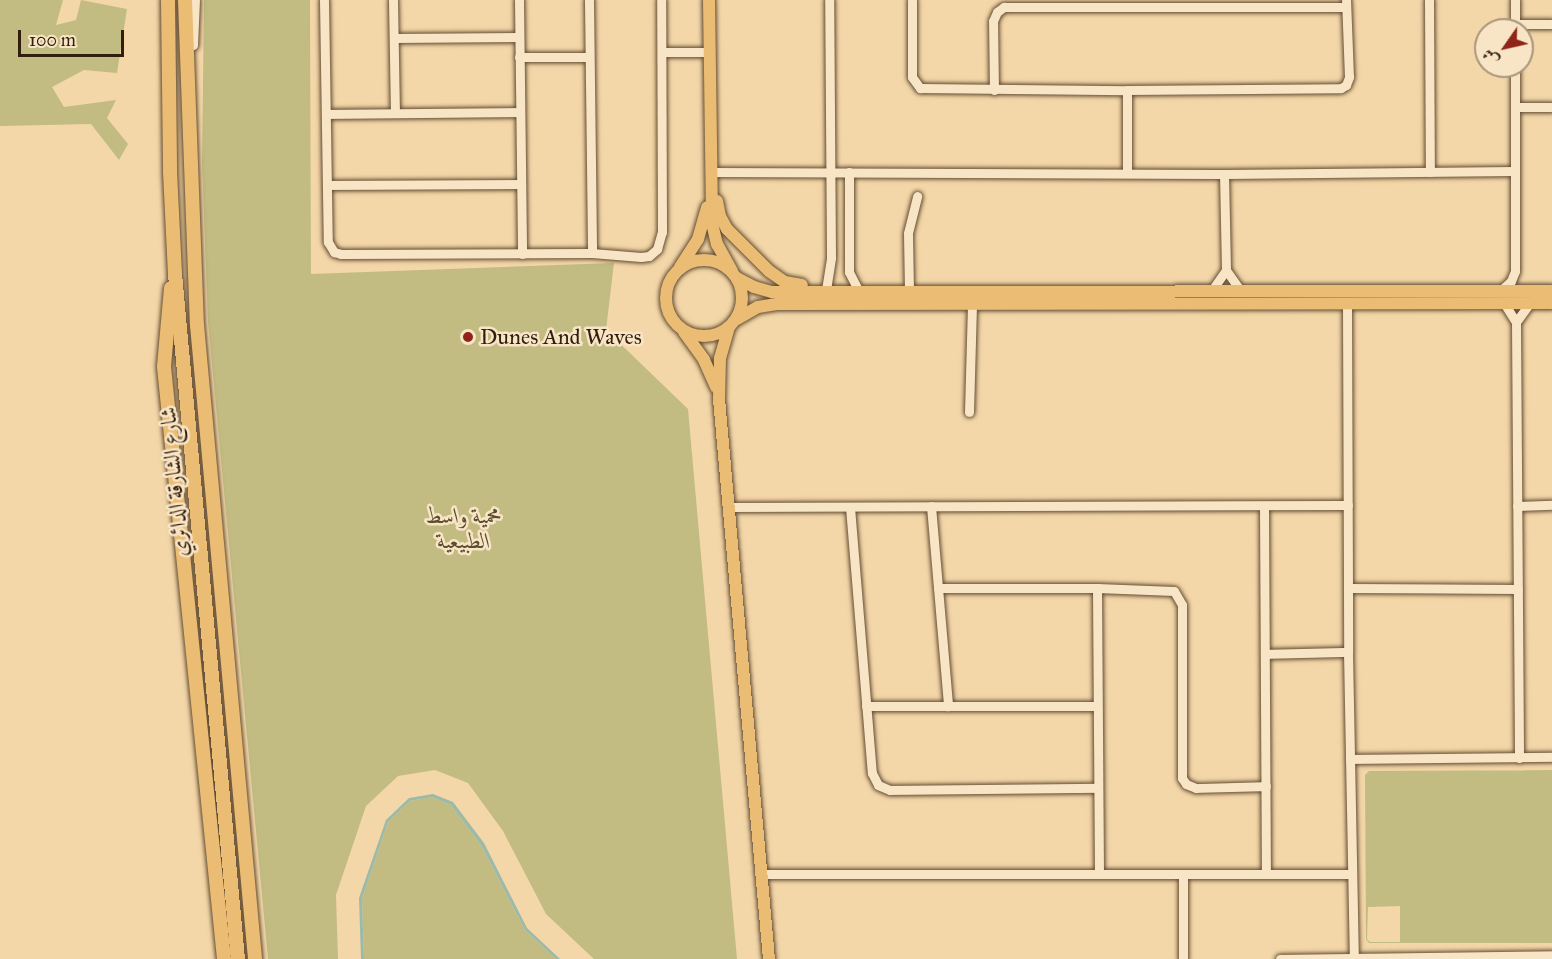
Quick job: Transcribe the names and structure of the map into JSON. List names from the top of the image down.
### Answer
{
  "streets": {
    "highway": ["شارع الشارقة الدائري"]
  },
  "parks": ["محمية واسط الطبيعية"],
  "places": ["Dunes And Waves"],
  "scale_bar": "100 m",
  "north": "bottom left"
}
